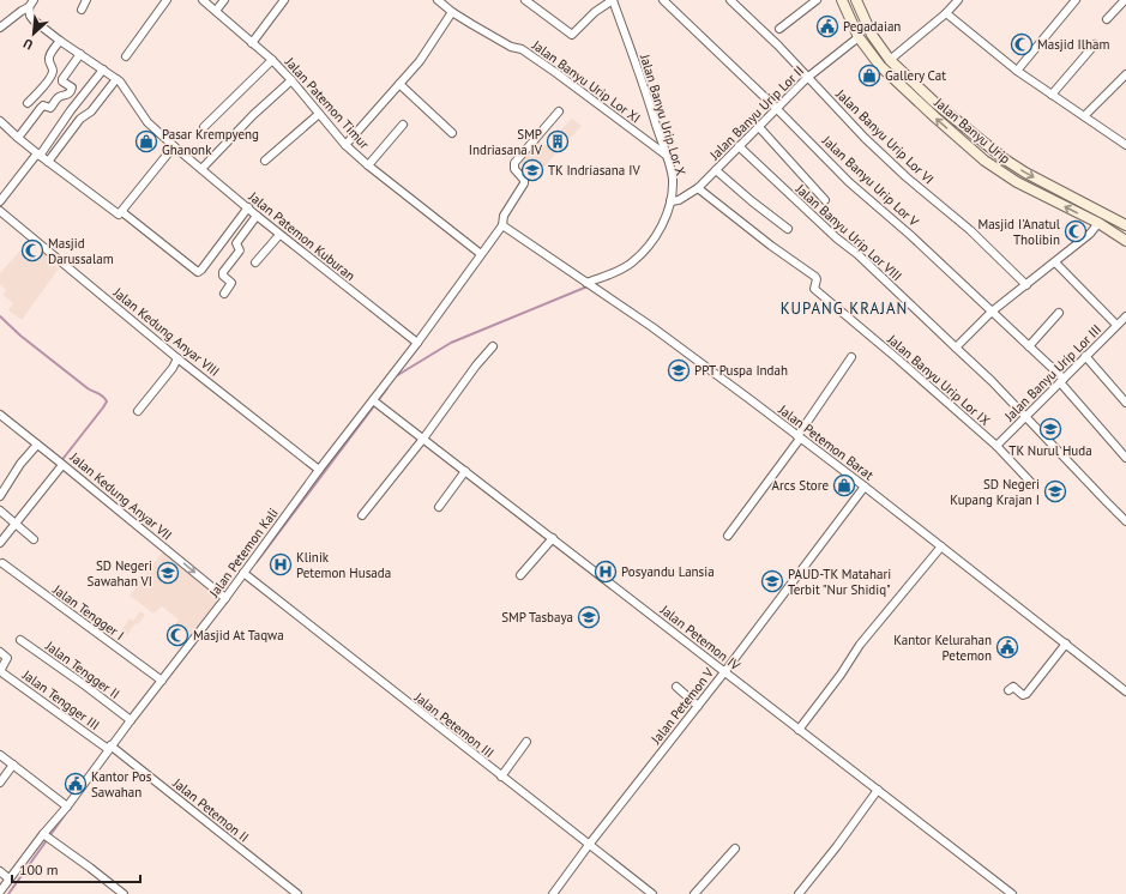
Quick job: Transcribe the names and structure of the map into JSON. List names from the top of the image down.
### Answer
{
  "streets": {
    "main road": ["Jalan Banyu Urip"],
    "street": [
      "Jalan Banyu Urip Lor XI",
      "Jalan Patemon Timur",
      "Jalan Banyu Urip Lor II",
      "Jalan Banyu Urip Lor X",
      "Jalan Banyu Urip Lor VI",
      "Jalan Banyu Urip Lor V",
      "Jalan Banyu Urip Lor VIII",
      "Jalan Patemon Kuburan",
      "Jalan Kedung Anyar VIII",
      "Jalan Banyu Urip Lor III",
      "Jalan Banyu Urip Lor IX",
      "Jalan Petemon Barat",
      "Jalan Kedung Anyar VII",
      "Jalan Petemon Kali",
      "Jalan Tengger I",
      "Jalan Petemon IV",
      "Jalan Tengger II",
      "Jalan Tengger III",
      "Jalan Petemon V",
      "Jalan Petemon III",
      "Jalan Petemon II"
    ]
  },
  "crossings": [
    ["Jalan Banyu Urip Lor XI", "Jalan Banyu Urip Lor X"],
    ["Jalan Patemon Timur", "Jalan Petemon Kali"],
    ["Jalan Banyu Urip Lor II", "Jalan Banyu Urip Lor X"],
    ["Jalan Banyu Urip Lor II", "Jalan Banyu Urip"],
    ["Jalan Banyu Urip Lor II", "Jalan Banyu Urip Lor VI"],
    ["Jalan Banyu Urip Lor II", "Jalan Banyu Urip Lor V"],
    ["Jalan Banyu Urip Lor II", "Jalan Banyu Urip Lor VIII"],
    ["Jalan Banyu Urip Lor II", "Jalan Banyu Urip Lor IX"],
    ["Jalan Banyu Urip Lor X", "Jalan Petemon Barat"],
    ["Jalan Banyu Urip Lor V", "Jalan Banyu Urip Lor III"],
    ["Jalan Banyu Urip Lor VIII", "Jalan Banyu Urip Lor III"],
    ["Jalan Patemon Kuburan", "Jalan Petemon Kali"],
    ["Jalan Kedung Anyar VIII", "Jalan Petemon Kali"],
    ["Jalan Banyu Urip Lor III", "Jalan Banyu Urip Lor IX"],
    ["Jalan Petemon Barat", "Jalan Petemon Kali"],
    ["Jalan Petemon Barat", "Jalan Petemon V"],
    ["Jalan Kedung Anyar VII", "Jalan Petemon Kali"],
    ["Jalan Petemon Kali", "Jalan Tengger I"],
    ["Jalan Petemon Kali", "Jalan Petemon IV"],
    ["Jalan Petemon Kali", "Jalan Tengger II"],
    ["Jalan Petemon Kali", "Jalan Tengger III"],
    ["Jalan Petemon Kali", "Jalan Petemon III"],
    ["Jalan Petemon Kali", "Jalan Petemon II"],
    ["Jalan Petemon IV", "Jalan Petemon V"],
    ["Jalan Tengger III", "Jalan Petemon II"],
    ["Jalan Petemon V", "Jalan Petemon III"]
  ],
  "one_way": ["Jalan Kedung Anyar VII"],
  "districts": ["KUPANG KRAJAN"],
  "places": {
    "public building": ["Pegadaian", "Kantor Kelurahan Petemon", "Kantor Pos Sawahan"],
    "mosque": [
      "Masjid Ilham",
      "Masjid I'Anatul Tholibin",
      "Masjid Darussalam",
      "Masjid At Taqwa"
    ],
    "shop": ["Gallery Cat", "Pasar Krempyeng Ghanonk", "Arcs Store"],
    "building": ["SMP Indriasana IV"],
    "school or university": [
      "TK Indriasana IV",
      "PPT Puspa Indah",
      "TK Nurul Huda",
      "SD Negeri Kupang Krajan I",
      "SD Negeri Sawahan VI",
      "PAUD-TK Matahari Terbit \"Nur Shidiq\"",
      "SMP Tasbaya"
    ],
    "hospital": ["Klinik Petemon Husada", "Posyandu Lansia"]
  },
  "scale_bar": "100 m",
  "north": "bottom left"
}
